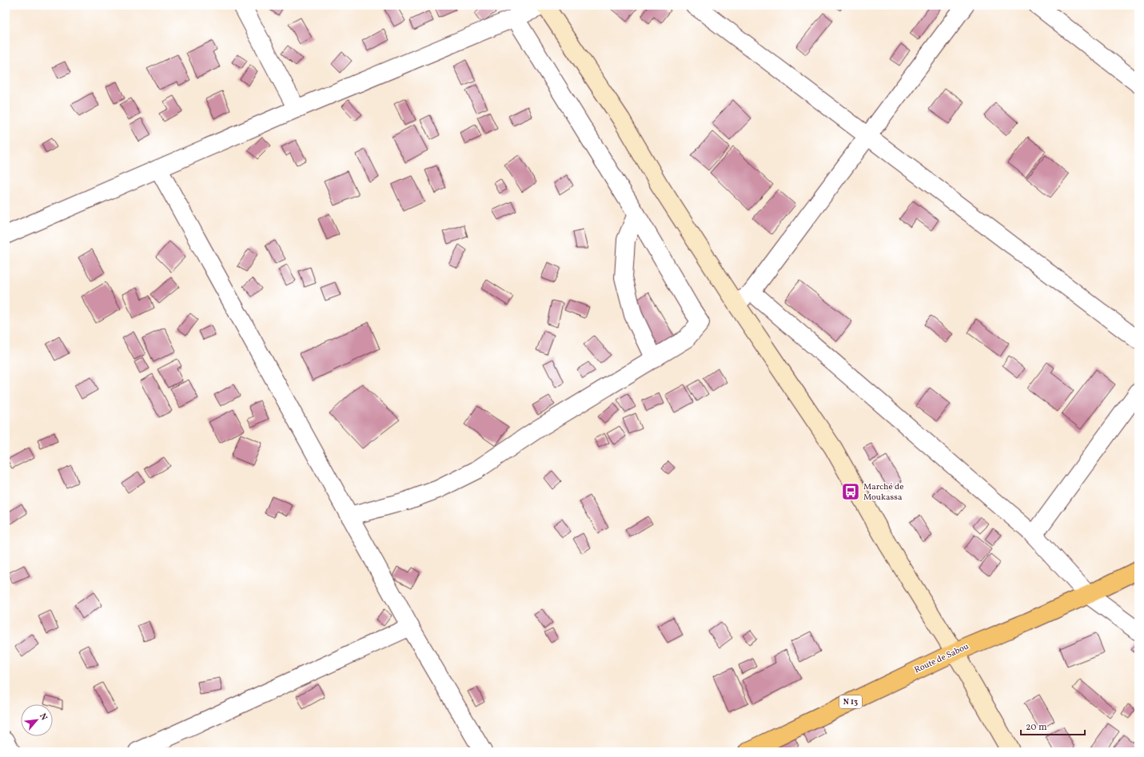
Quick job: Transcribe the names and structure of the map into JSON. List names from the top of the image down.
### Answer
{
  "streets": {
    "main road": ["Route de Sabou", "N 13"]
  },
  "places": {
    "bus stop": ["Marché de Moukassa"]
  },
  "scale_bar": "20 m",
  "north": "top right"
}
